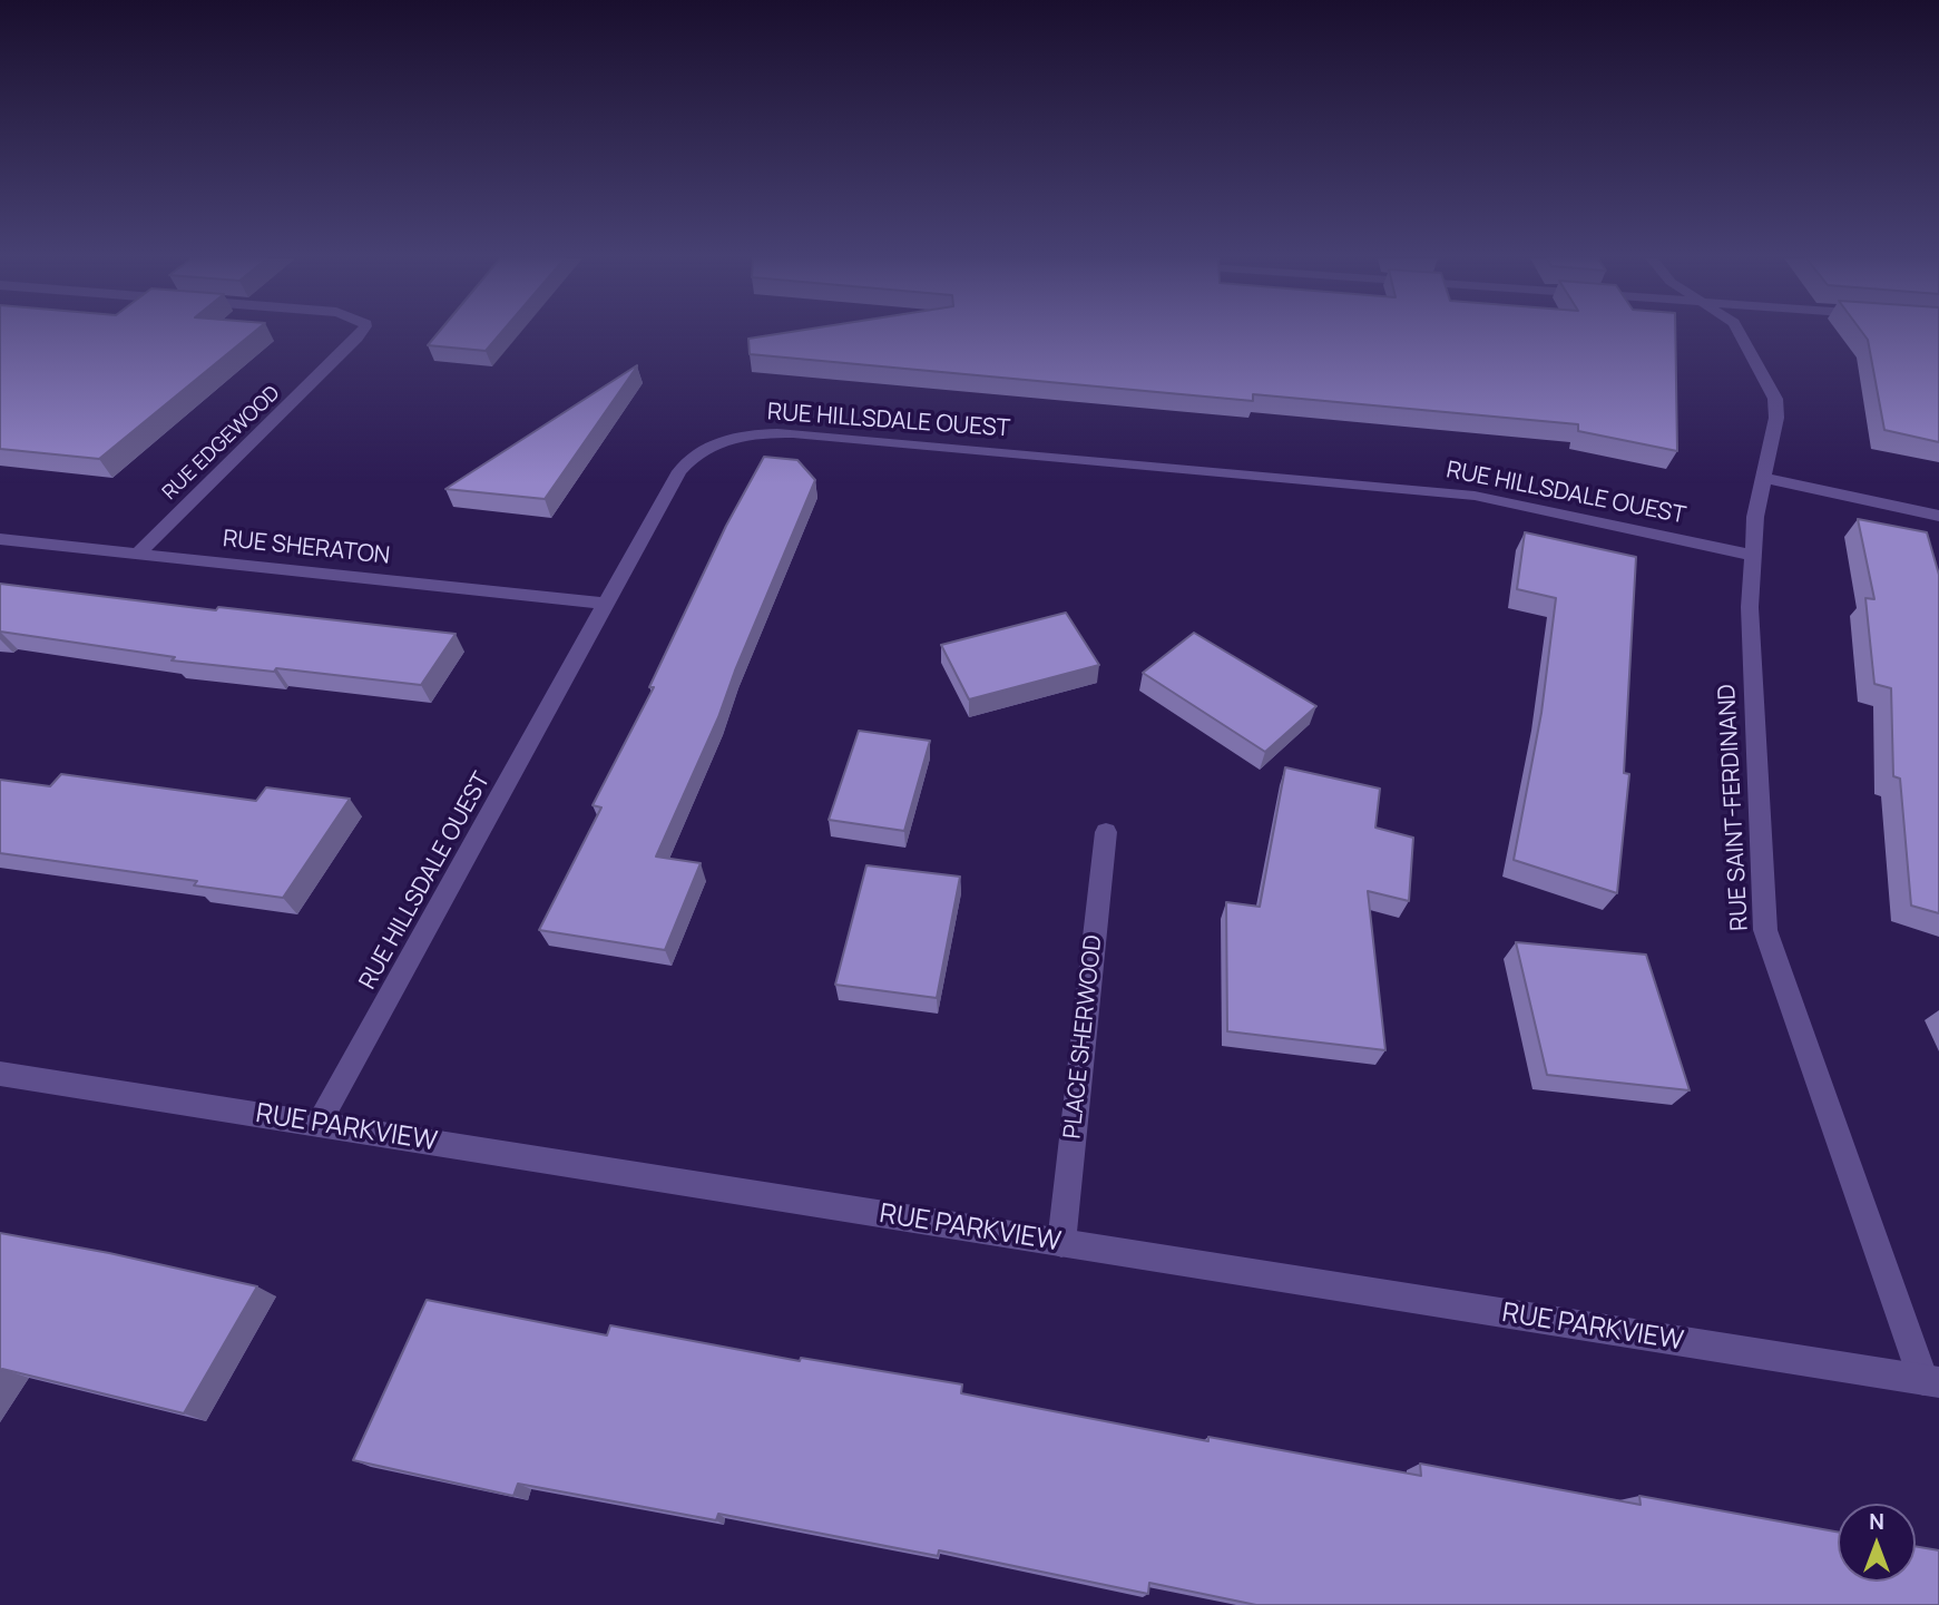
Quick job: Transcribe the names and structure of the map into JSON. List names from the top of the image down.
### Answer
{
  "streets": {
    "street": [
      "RUE HILLSDALE OUEST",
      "RUE EDGEWOOD",
      "RUE SHERATON",
      "RUE SAINT-FERDINAND",
      "PLACE SHERWOOD",
      "RUE PARKVIEW"
    ]
  },
  "crossings": [
    ["RUE HILLSDALE OUEST", "RUE SHERATON"],
    ["RUE HILLSDALE OUEST", "RUE SAINT-FERDINAND"],
    ["RUE HILLSDALE OUEST", "RUE PARKVIEW"],
    ["RUE EDGEWOOD", "RUE SHERATON"],
    ["RUE SAINT-FERDINAND", "RUE PARKVIEW"],
    ["PLACE SHERWOOD", "RUE PARKVIEW"]
  ],
  "north": "top"
}
